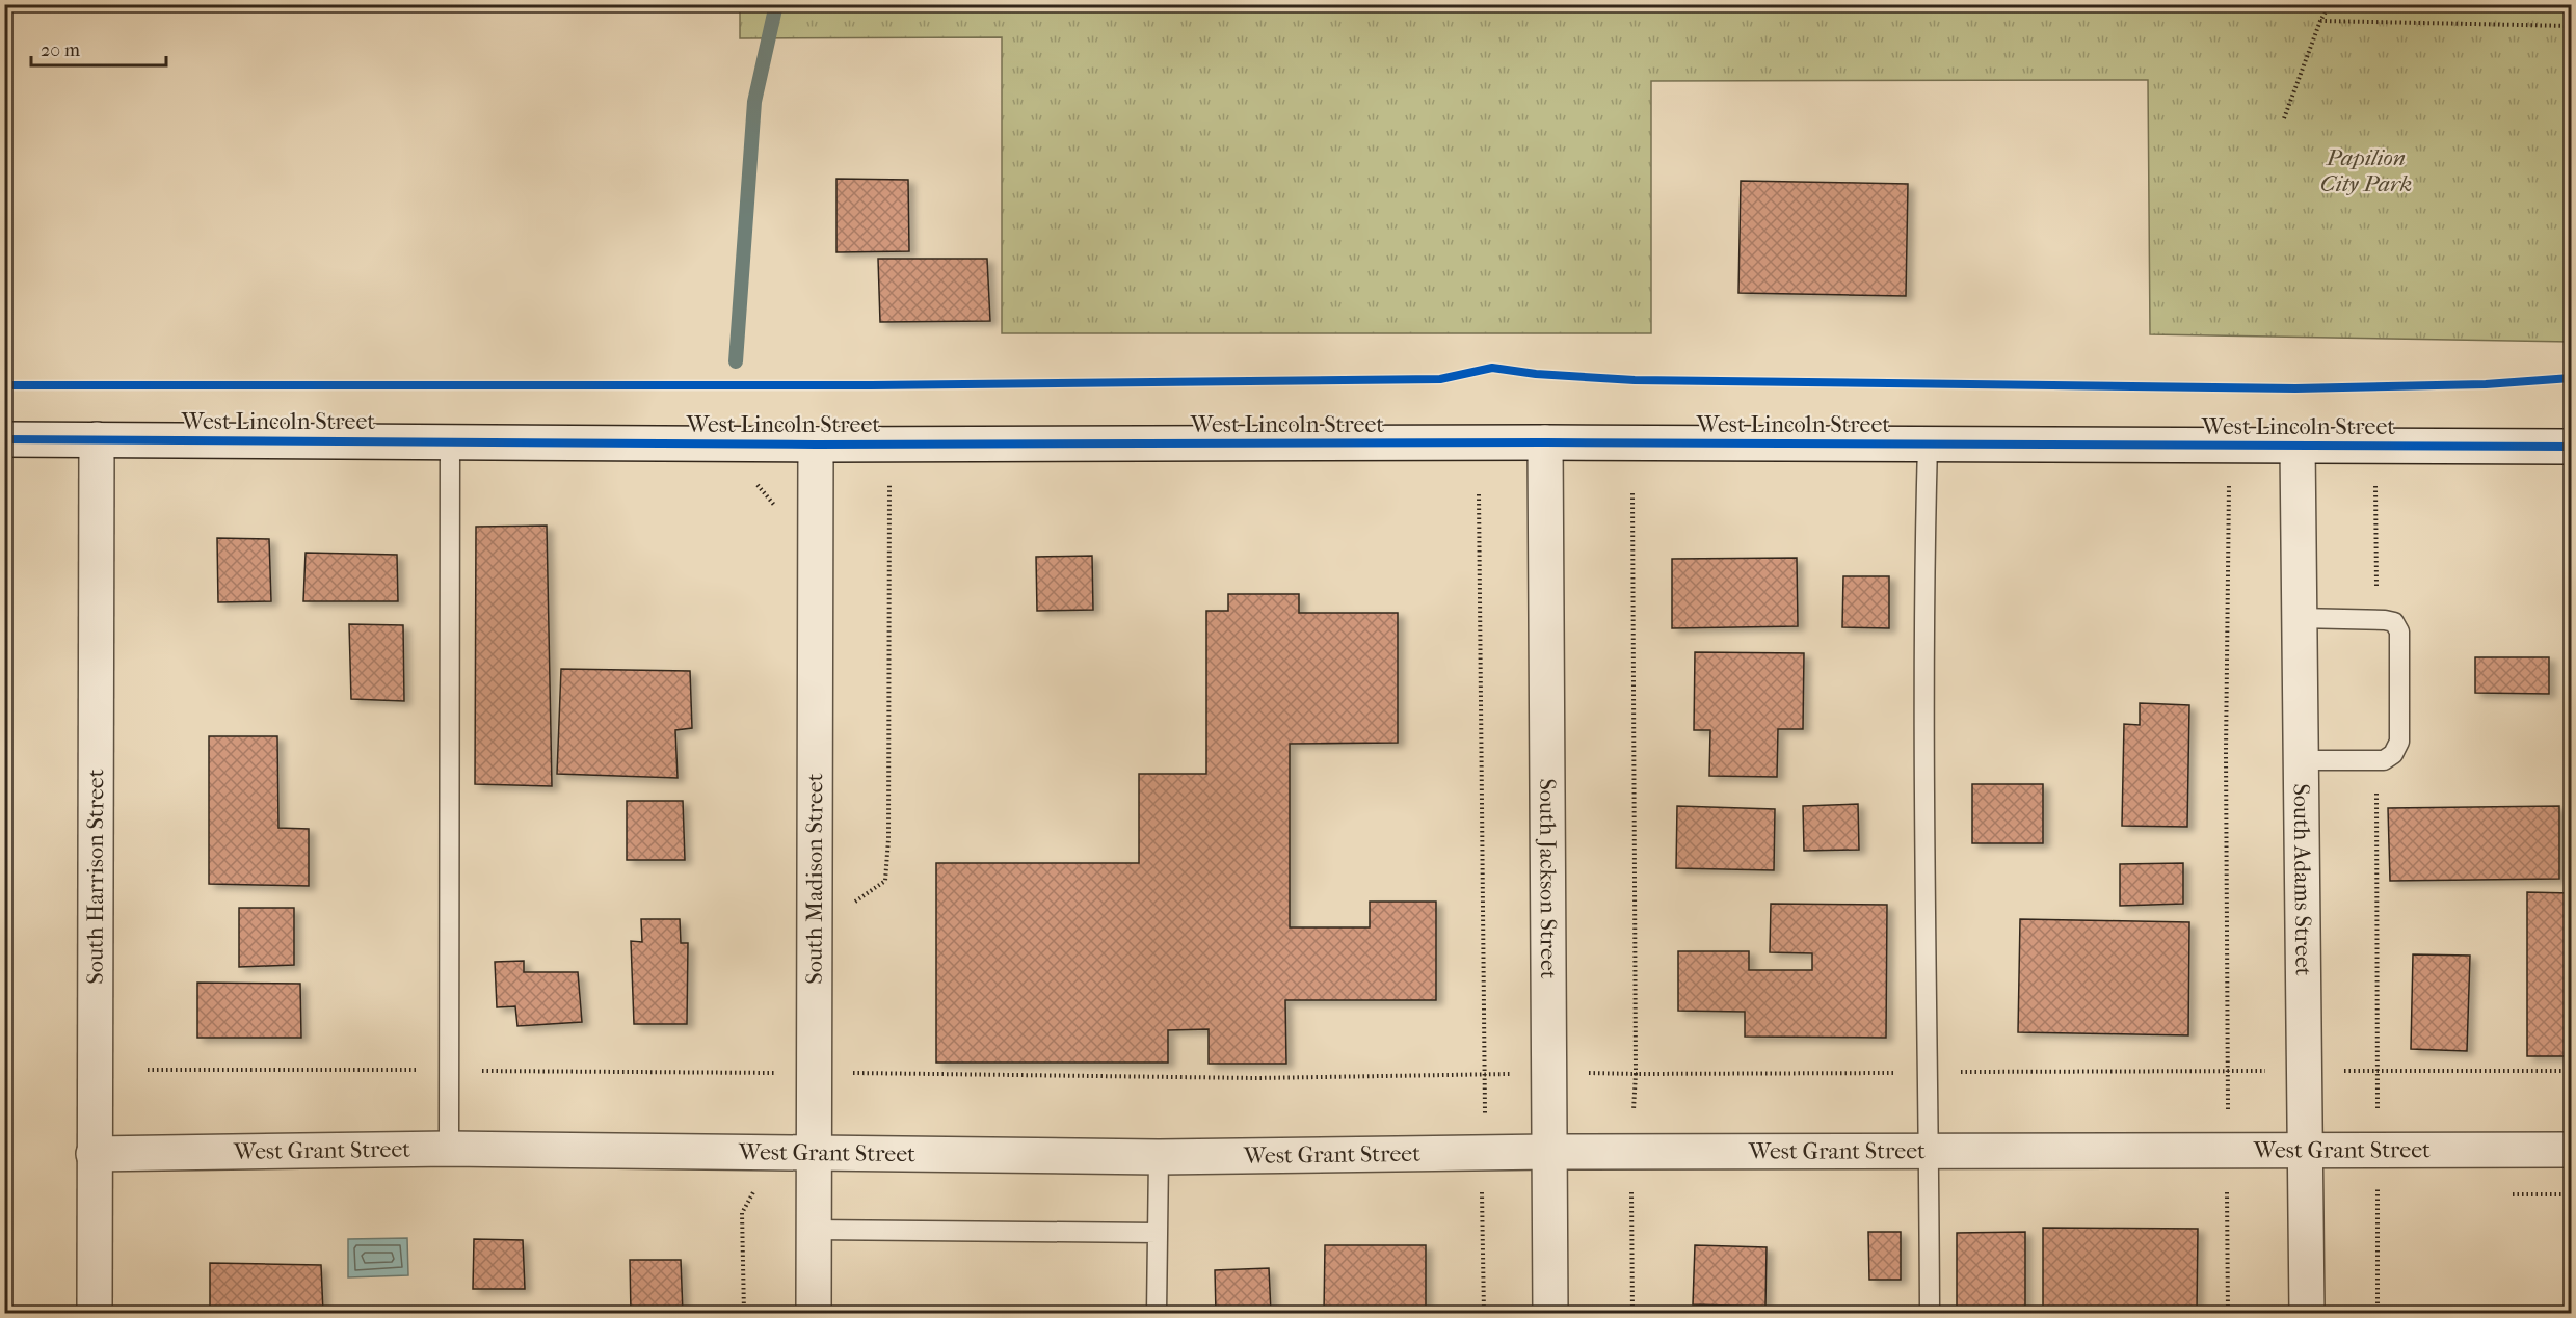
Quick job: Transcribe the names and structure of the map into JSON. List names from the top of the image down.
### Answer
{
  "streets": {
    "street": [
      "West Lincoln Street",
      "South Harrison Street",
      "South Jackson Street",
      "South Madison Street",
      "South Adams Street",
      "West Grant Street"
    ]
  },
  "crossings": [
    ["West Lincoln Street", "South Harrison Street"],
    ["West Lincoln Street", "South Jackson Street"],
    ["West Lincoln Street", "South Madison Street"],
    ["West Lincoln Street", "South Adams Street"],
    ["South Harrison Street", "West Grant Street"],
    ["South Jackson Street", "West Grant Street"],
    ["South Madison Street", "West Grant Street"],
    ["South Adams Street", "West Grant Street"]
  ],
  "parks": ["Papilion City Park"],
  "scale_bar": "20 m"
}
